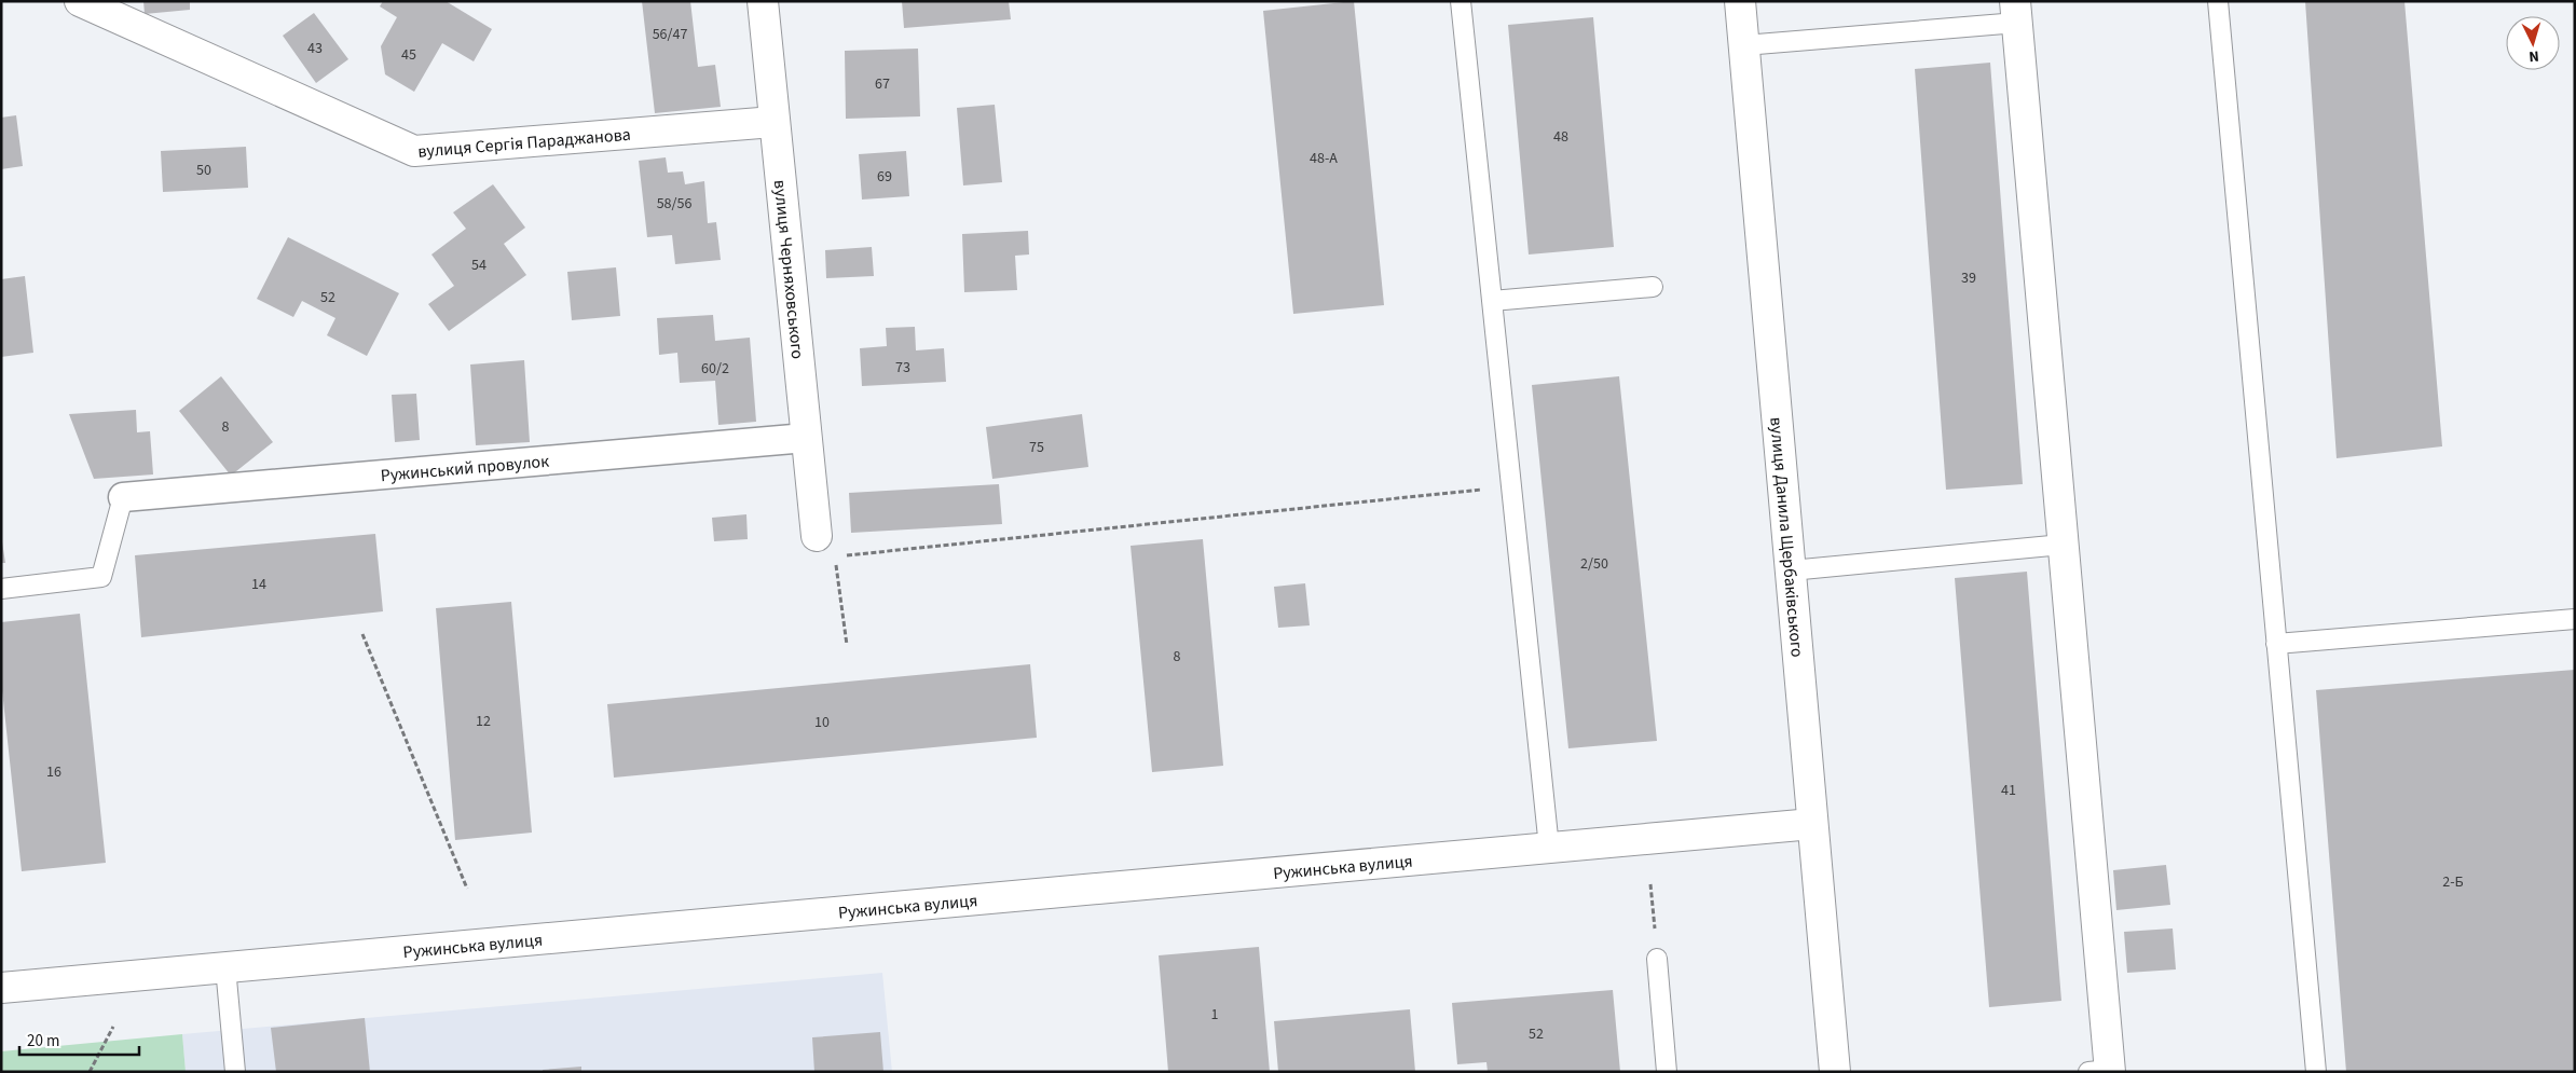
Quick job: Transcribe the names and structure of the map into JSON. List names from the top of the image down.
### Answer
{
  "streets": {
    "street": [
      "вулиця Сергія Параджанова",
      "вулиця Черняховського",
      "Ружинський провулок",
      "вулиця Данила Щербаківського",
      "Ружинська вулиця"
    ]
  },
  "crossings": [
    ["вулиця Сергія Параджанова", "вулиця Черняховського"],
    ["вулиця Черняховського", "Ружинський провулок"],
    ["вулиця Данила Щербаківського", "Ружинська вулиця"]
  ],
  "house_numbers": [
    "56/47",
    "43",
    "45",
    "67",
    "48",
    "48-А",
    "50",
    "69",
    "58/56",
    "54",
    "39",
    "52",
    "73",
    "60/2",
    "8",
    "75",
    "2/50",
    "14",
    "8",
    "12",
    "10",
    "16",
    "41",
    "2-Б",
    "1",
    "52"
  ],
  "scale_bar": "20 m",
  "north": "bottom"
}
